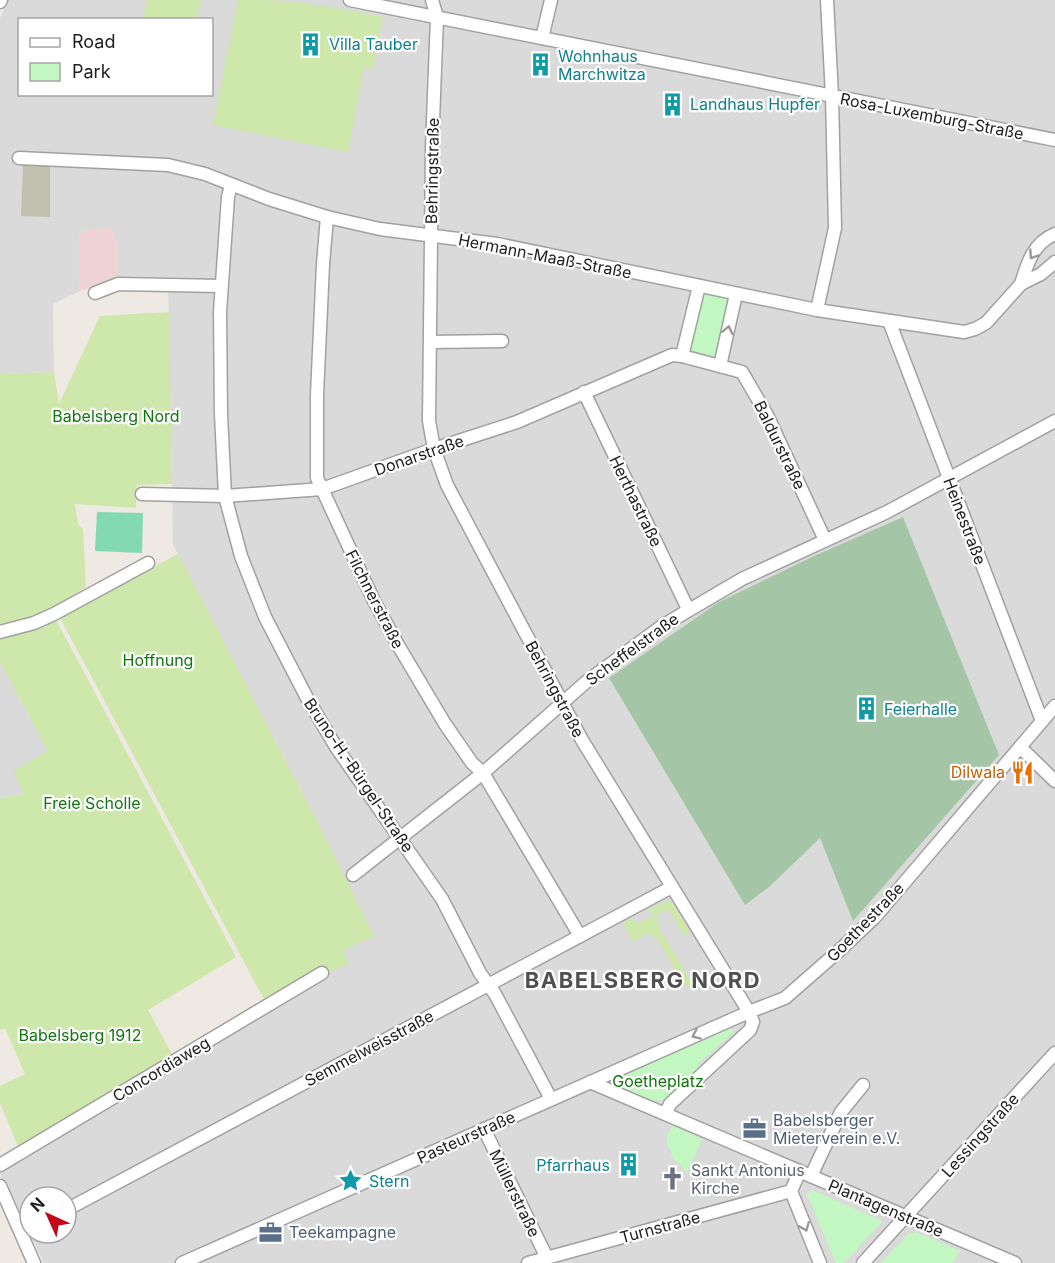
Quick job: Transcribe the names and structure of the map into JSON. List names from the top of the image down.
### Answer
{
  "streets": {
    "street": [
      "Rosa-Luxemburg-Straße",
      "Behringstraße",
      "Hermann-Maaß-Straße",
      "Baldurstraße",
      "Donarstraße",
      "Herthastraße",
      "Heinestraße",
      "Filchnerstraße",
      "Scheffelstraße",
      "Bruno-H.-Bürgel-Straße",
      "Goethestraße",
      "Semmelweisstraße",
      "Concordiaweg",
      "Lessingstraße",
      "Pasteurstraße",
      "Müllerstraße",
      "Plantagenstraße",
      "Turnstraße"
    ]
  },
  "crossings": [
    ["Rosa-Luxemburg-Straße", "Behringstraße"],
    ["Behringstraße", "Hermann-Maaß-Straße"],
    ["Behringstraße", "Donarstraße"],
    ["Behringstraße", "Scheffelstraße"],
    ["Behringstraße", "Goethestraße"],
    ["Behringstraße", "Semmelweisstraße"],
    ["Behringstraße", "Pasteurstraße"],
    ["Hermann-Maaß-Straße", "Heinestraße"],
    ["Hermann-Maaß-Straße", "Filchnerstraße"],
    ["Hermann-Maaß-Straße", "Bruno-H.-Bürgel-Straße"],
    ["Baldurstraße", "Donarstraße"],
    ["Baldurstraße", "Scheffelstraße"],
    ["Donarstraße", "Herthastraße"],
    ["Donarstraße", "Filchnerstraße"],
    ["Donarstraße", "Bruno-H.-Bürgel-Straße"],
    ["Herthastraße", "Scheffelstraße"],
    ["Heinestraße", "Scheffelstraße"],
    ["Heinestraße", "Goethestraße"],
    ["Filchnerstraße", "Scheffelstraße"],
    ["Filchnerstraße", "Semmelweisstraße"],
    ["Scheffelstraße", "Bruno-H.-Bürgel-Straße"],
    ["Bruno-H.-Bürgel-Straße", "Semmelweisstraße"],
    ["Bruno-H.-Bürgel-Straße", "Pasteurstraße"],
    ["Goethestraße", "Pasteurstraße"],
    ["Lessingstraße", "Plantagenstraße"],
    ["Pasteurstraße", "Müllerstraße"],
    ["Pasteurstraße", "Plantagenstraße"],
    ["Müllerstraße", "Turnstraße"]
  ],
  "districts": ["BABELSBERG NORD"],
  "parks": [
    "Babelsberg Nord",
    "Hoffnung",
    "Freie Scholle",
    "Babelsberg 1912",
    "Goetheplatz"
  ],
  "places": {
    "building": [
      "Villa Tauber",
      "Wohnhaus Marchwitza",
      "Landhaus Hupfer",
      "Feierhalle",
      "Pfarrhaus"
    ],
    "restaurant": ["Dilwala"],
    "office": ["Babelsberger Mieterverein e.V.", "Teekampagne"],
    "church": ["Sankt Antonius Kirche"],
    "place": ["Stern"]
  },
  "legend": ["Road", "Park"],
  "north": "top left"
}
